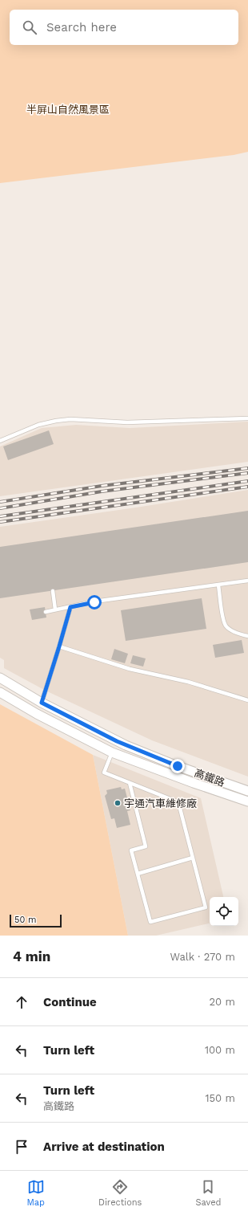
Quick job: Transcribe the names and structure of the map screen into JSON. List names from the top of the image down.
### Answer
{
  "streets": {
    "street": ["高鐵路"]
  },
  "parks": ["半屏山自然風景區"],
  "places": ["宇通汽車維修廠"],
  "scale_bar": "50 m",
  "page": {
    "search": "Search here",
    "scale": "50 m",
    "heading": ["4 min", "Walk · 270 m"],
    "list": [
      ["Continue", "20 m"],
      ["Turn left", "100 m"],
      ["Turn left", "高鐵路", "150 m"],
      "Arrive at destination"
    ],
    "nav": ["Map", "Directions", "Saved"]
  }
}
